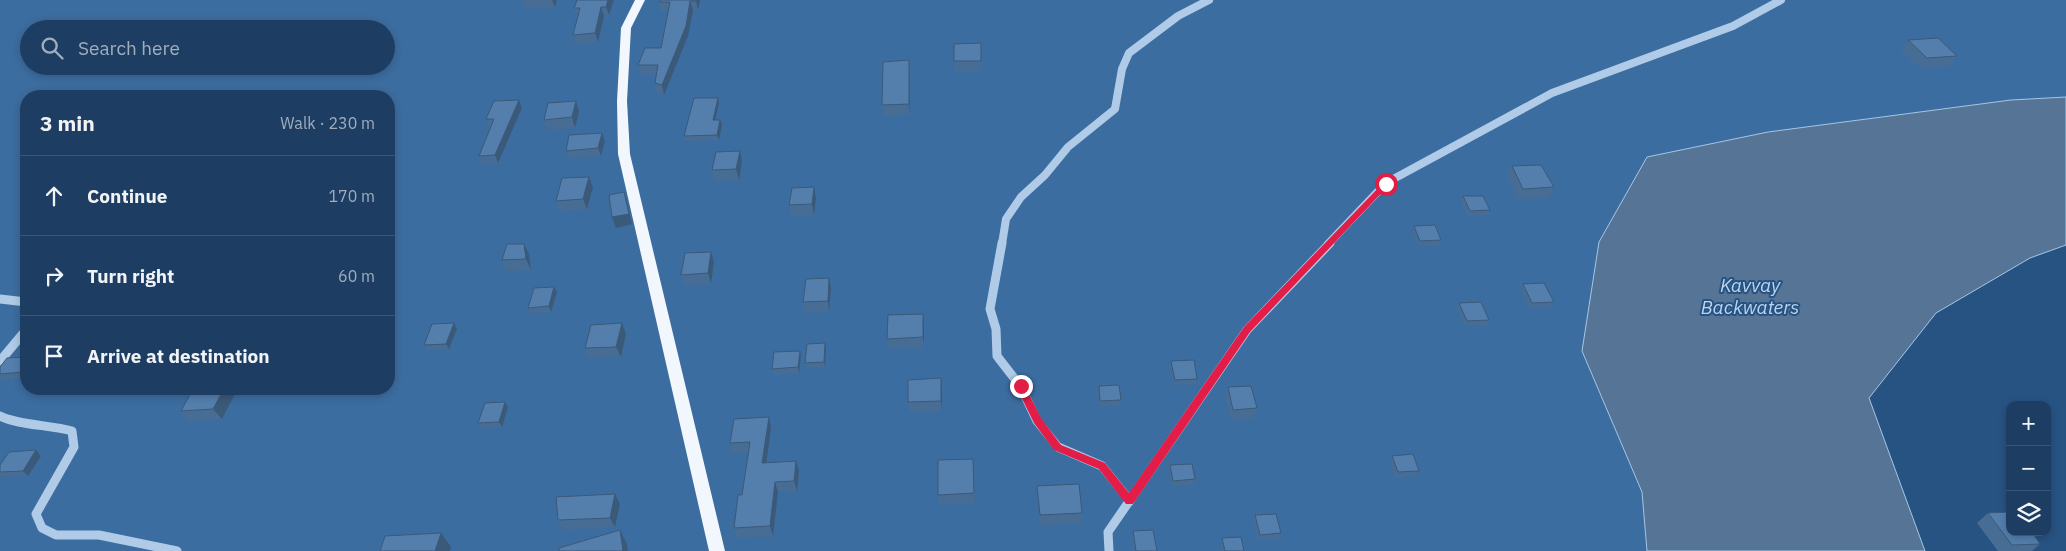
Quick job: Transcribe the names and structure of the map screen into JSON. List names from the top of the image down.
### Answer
{
  "water": ["Kavvay Backwaters"],
  "page": {
    "search": "Search here",
    "heading": ["3 min", "Walk · 230 m"],
    "list": [
      ["Continue", "170 m"],
      ["Turn right", "60 m"],
      "Arrive at destination"
    ],
    "map_buttons": ["+", "−"]
  }
}
